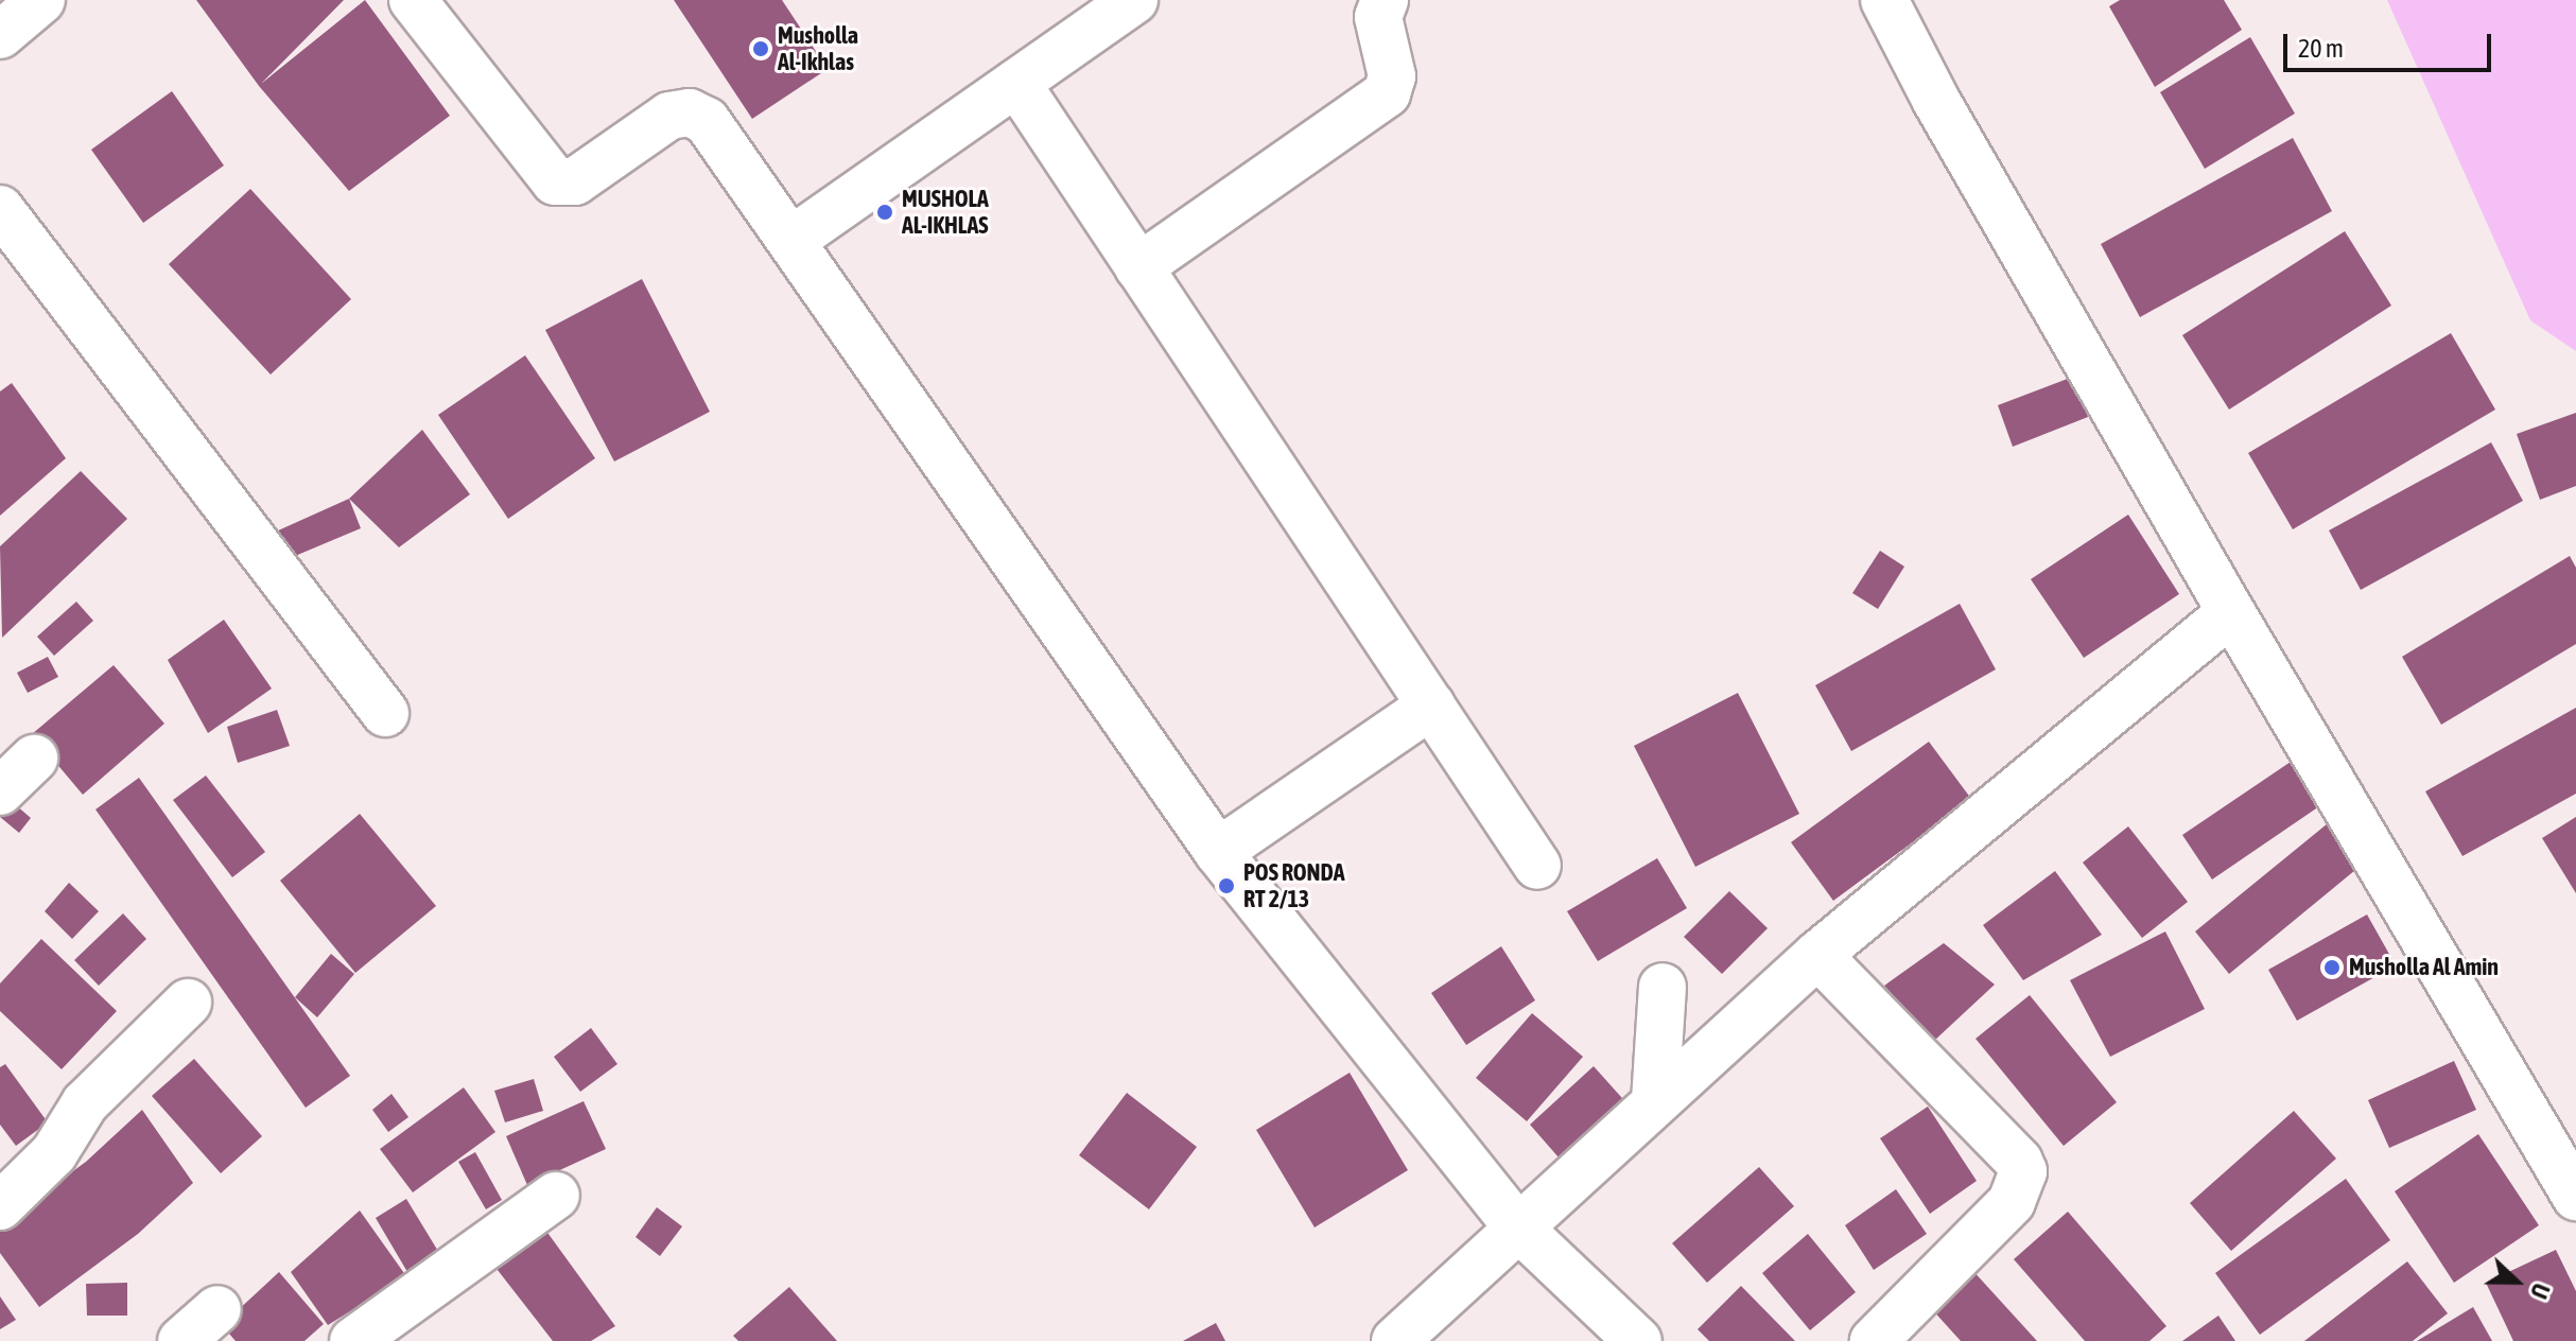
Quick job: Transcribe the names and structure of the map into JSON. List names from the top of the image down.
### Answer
{
  "places": [
    "Musholla Al-Ikhlas",
    "MUSHOLA AL-IKHLAS",
    "POS RONDA RT 2/13",
    "Musholla Al Amin"
  ],
  "scale_bar": "20 m",
  "north": "right"
}
